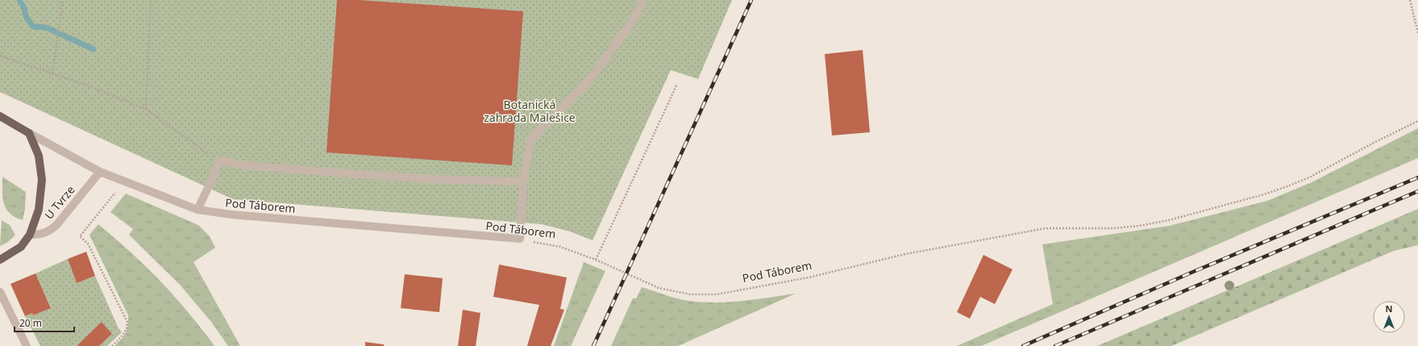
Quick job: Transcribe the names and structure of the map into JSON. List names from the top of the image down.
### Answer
{
  "streets": {
    "main road": ["U Tvrze", "Pod Táborem"]
  },
  "crossings": [
    ["U Tvrze", "Pod Táborem"]
  ],
  "parks": ["Botanická zahrada Malešice"],
  "scale_bar": "20 m",
  "north": "top"
}
